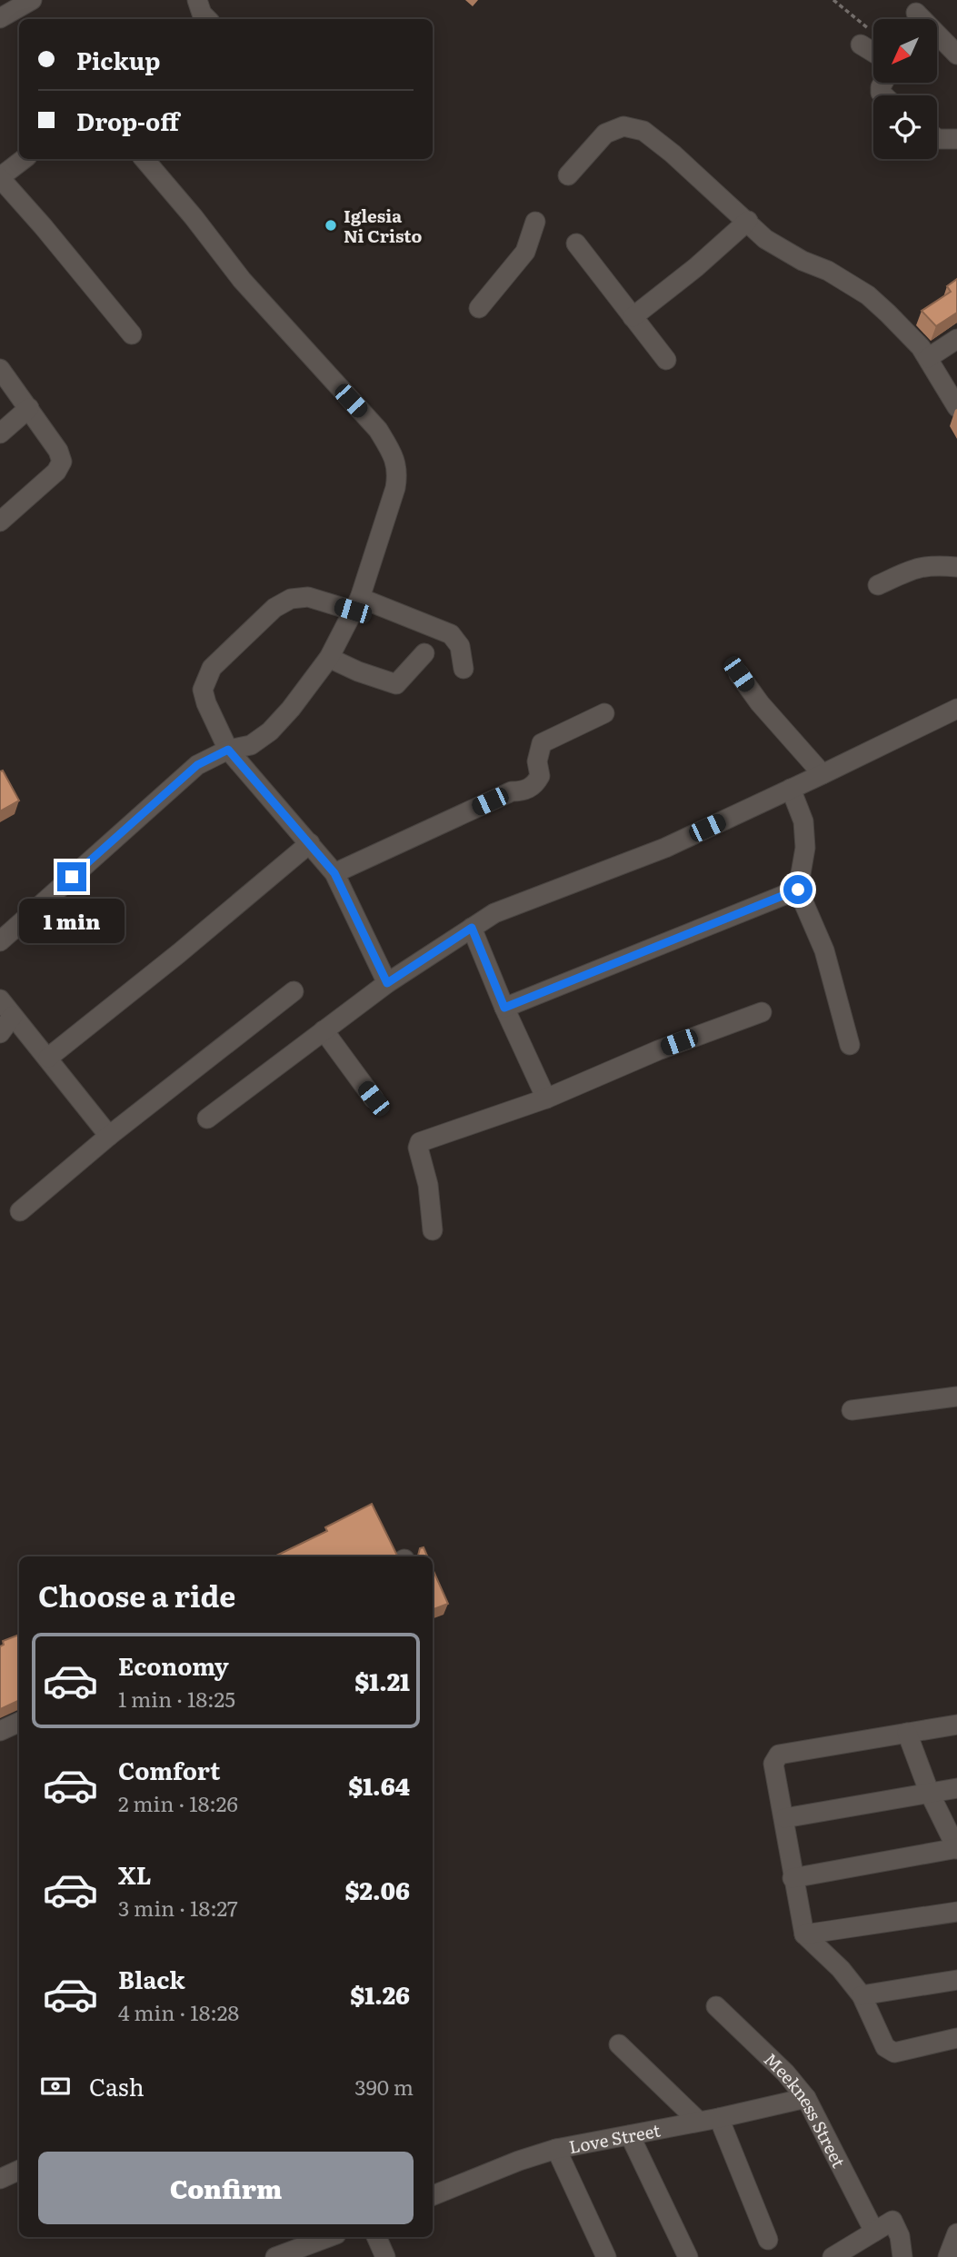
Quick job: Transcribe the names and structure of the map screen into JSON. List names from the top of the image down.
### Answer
{
  "streets": {
    "street": ["Meekness Street", "Love Street"]
  },
  "crossings": [
    ["Meekness Street", "Love Street"]
  ],
  "places": ["Iglesia Ni Cristo"],
  "north": "bottom left",
  "page": {
    "banner": ["Pickup", "Drop-off"],
    "bubble": "1 min",
    "heading": "Choose a ride",
    "list": [
      {
        "name": "Economy",
        "note": "1 min · 18:25",
        "value": "$1.21"
      },
      {
        "name": "Comfort",
        "note": "2 min · 18:26",
        "value": "$1.64"
      },
      {
        "name": "XL",
        "note": "3 min · 18:27",
        "value": "$2.06"
      },
      {
        "name": "Black",
        "note": "4 min · 18:28",
        "value": "$1.26"
      }
    ],
    "pay": ["Cash", "390 m"],
    "buttons": "Confirm"
  }
}
